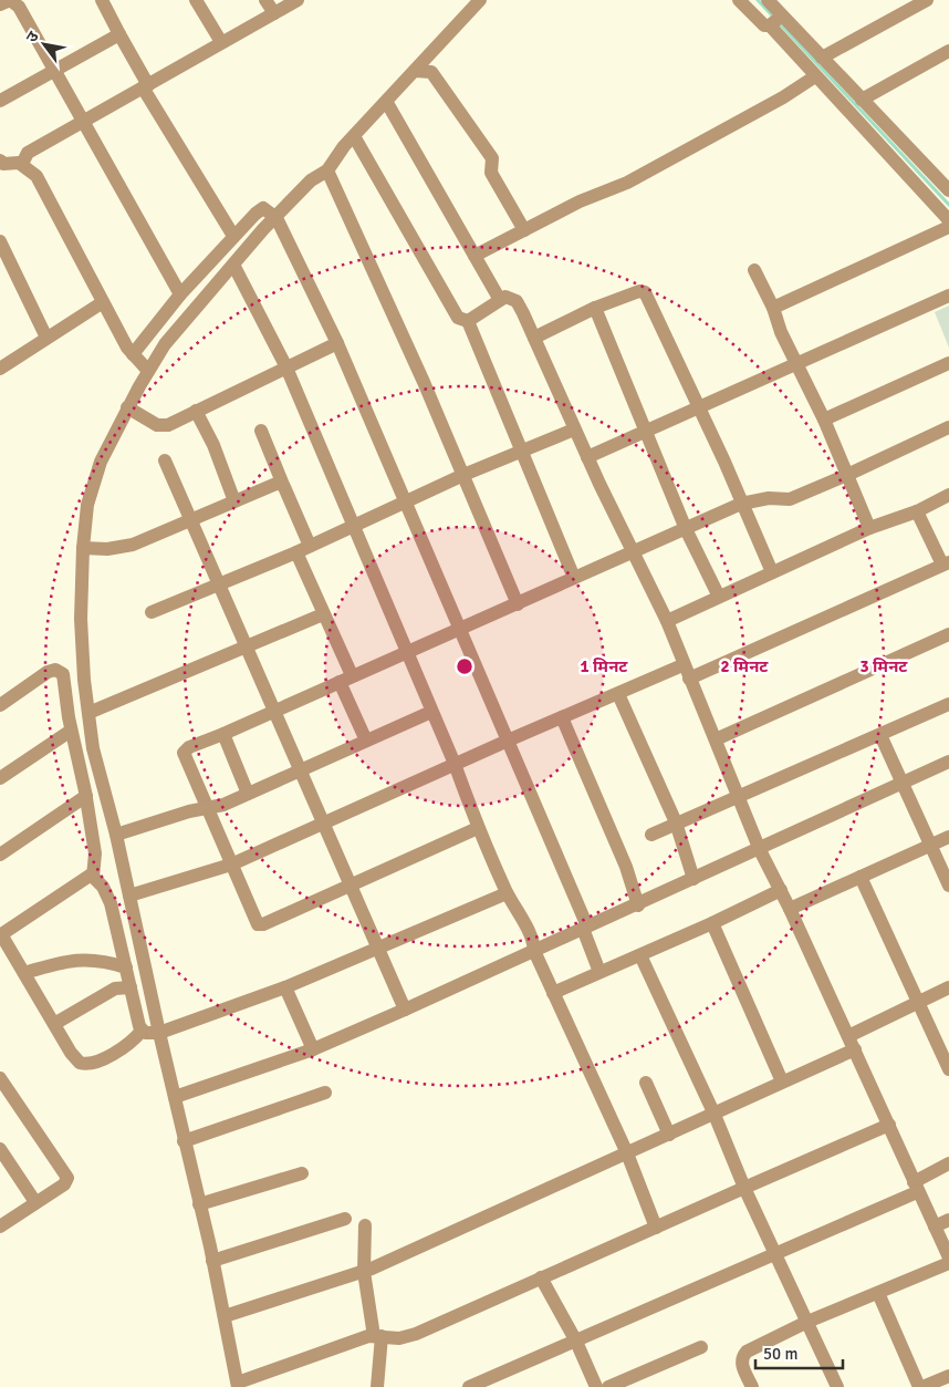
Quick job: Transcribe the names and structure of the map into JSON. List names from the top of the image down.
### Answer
{
  "scale_bar": "50 m",
  "north": "top left",
  "rings": ["1 मिनट", "2 मिनट", "3 मिनट"]
}
